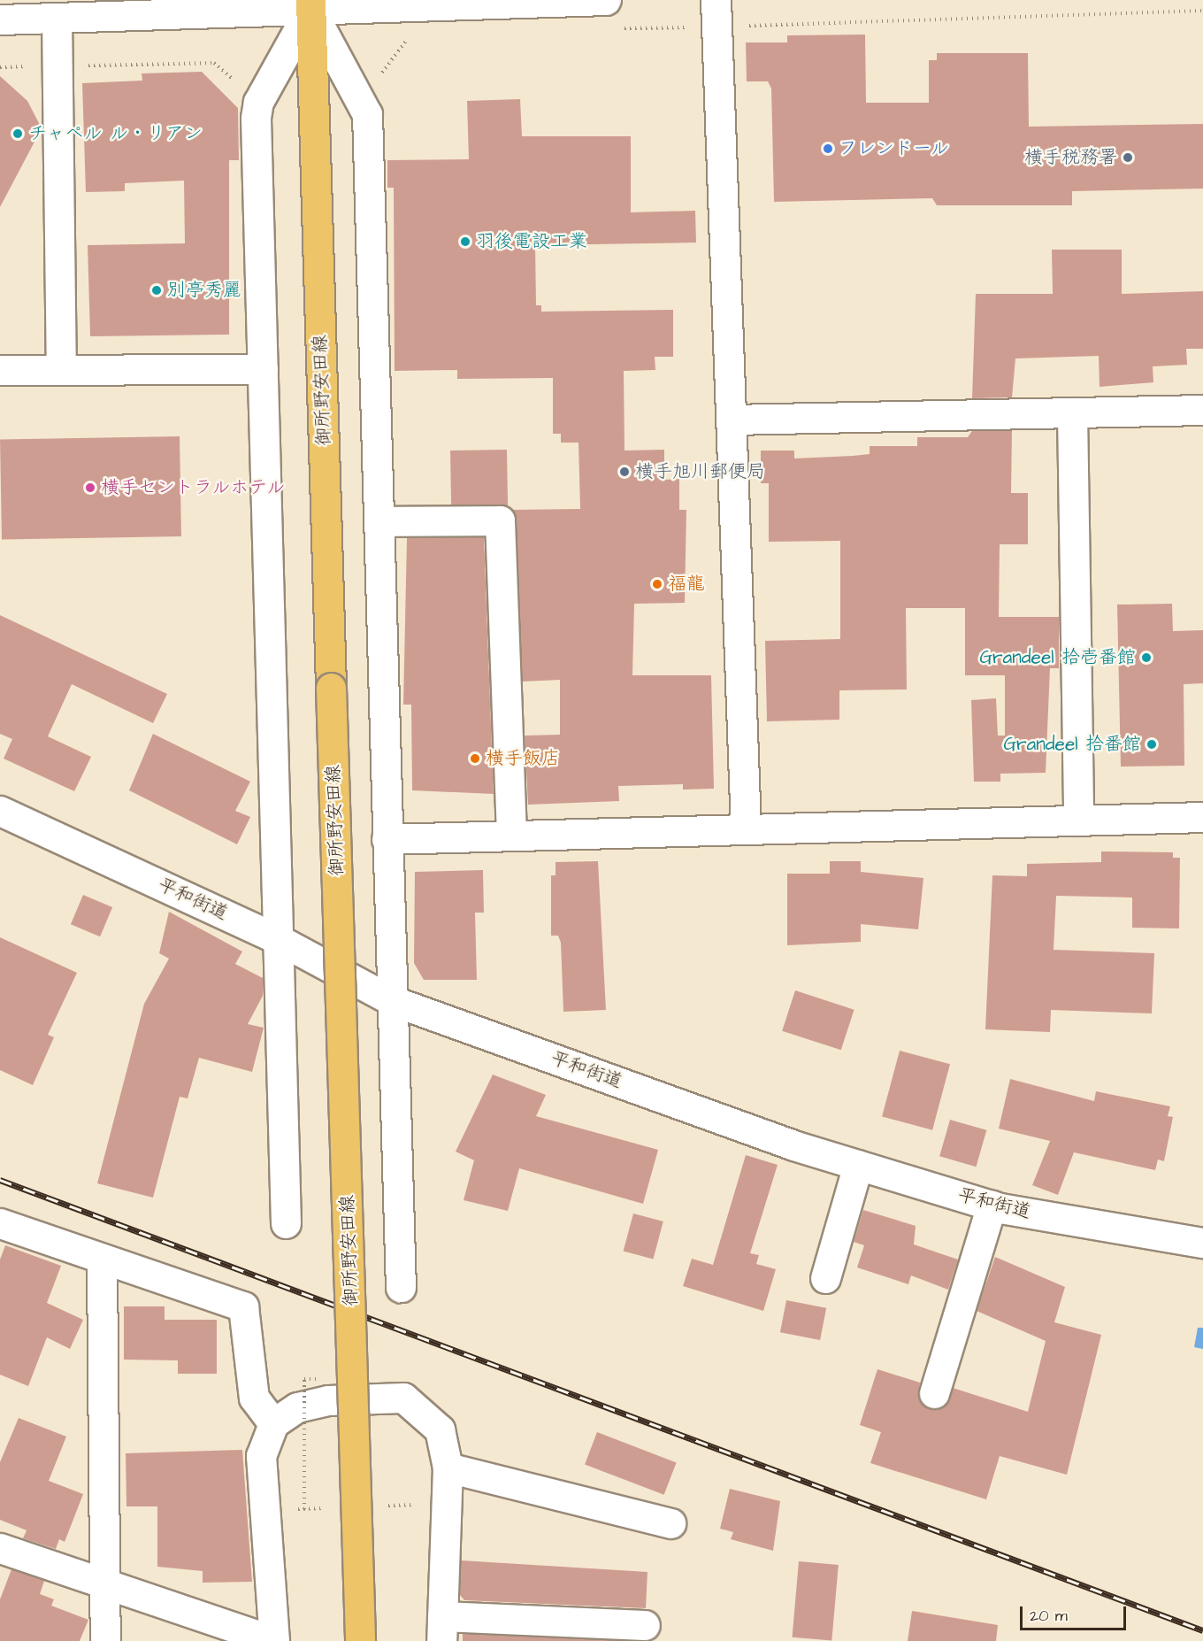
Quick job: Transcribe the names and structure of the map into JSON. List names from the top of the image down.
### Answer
{
  "streets": {
    "main road": ["御所野安田線"],
    "street": ["平和街道"]
  },
  "places": [
    "チャペル ル・リアン",
    "フレンドール",
    "横手税務署",
    "羽後電設工業",
    "別亭秀麗",
    "横手旭川郵便局",
    "横手セントラルホテル",
    "福龍",
    "Grandeel 拾壱番館",
    "Grandeel 拾番館",
    "横手飯店"
  ],
  "scale_bar": "20 m"
}
